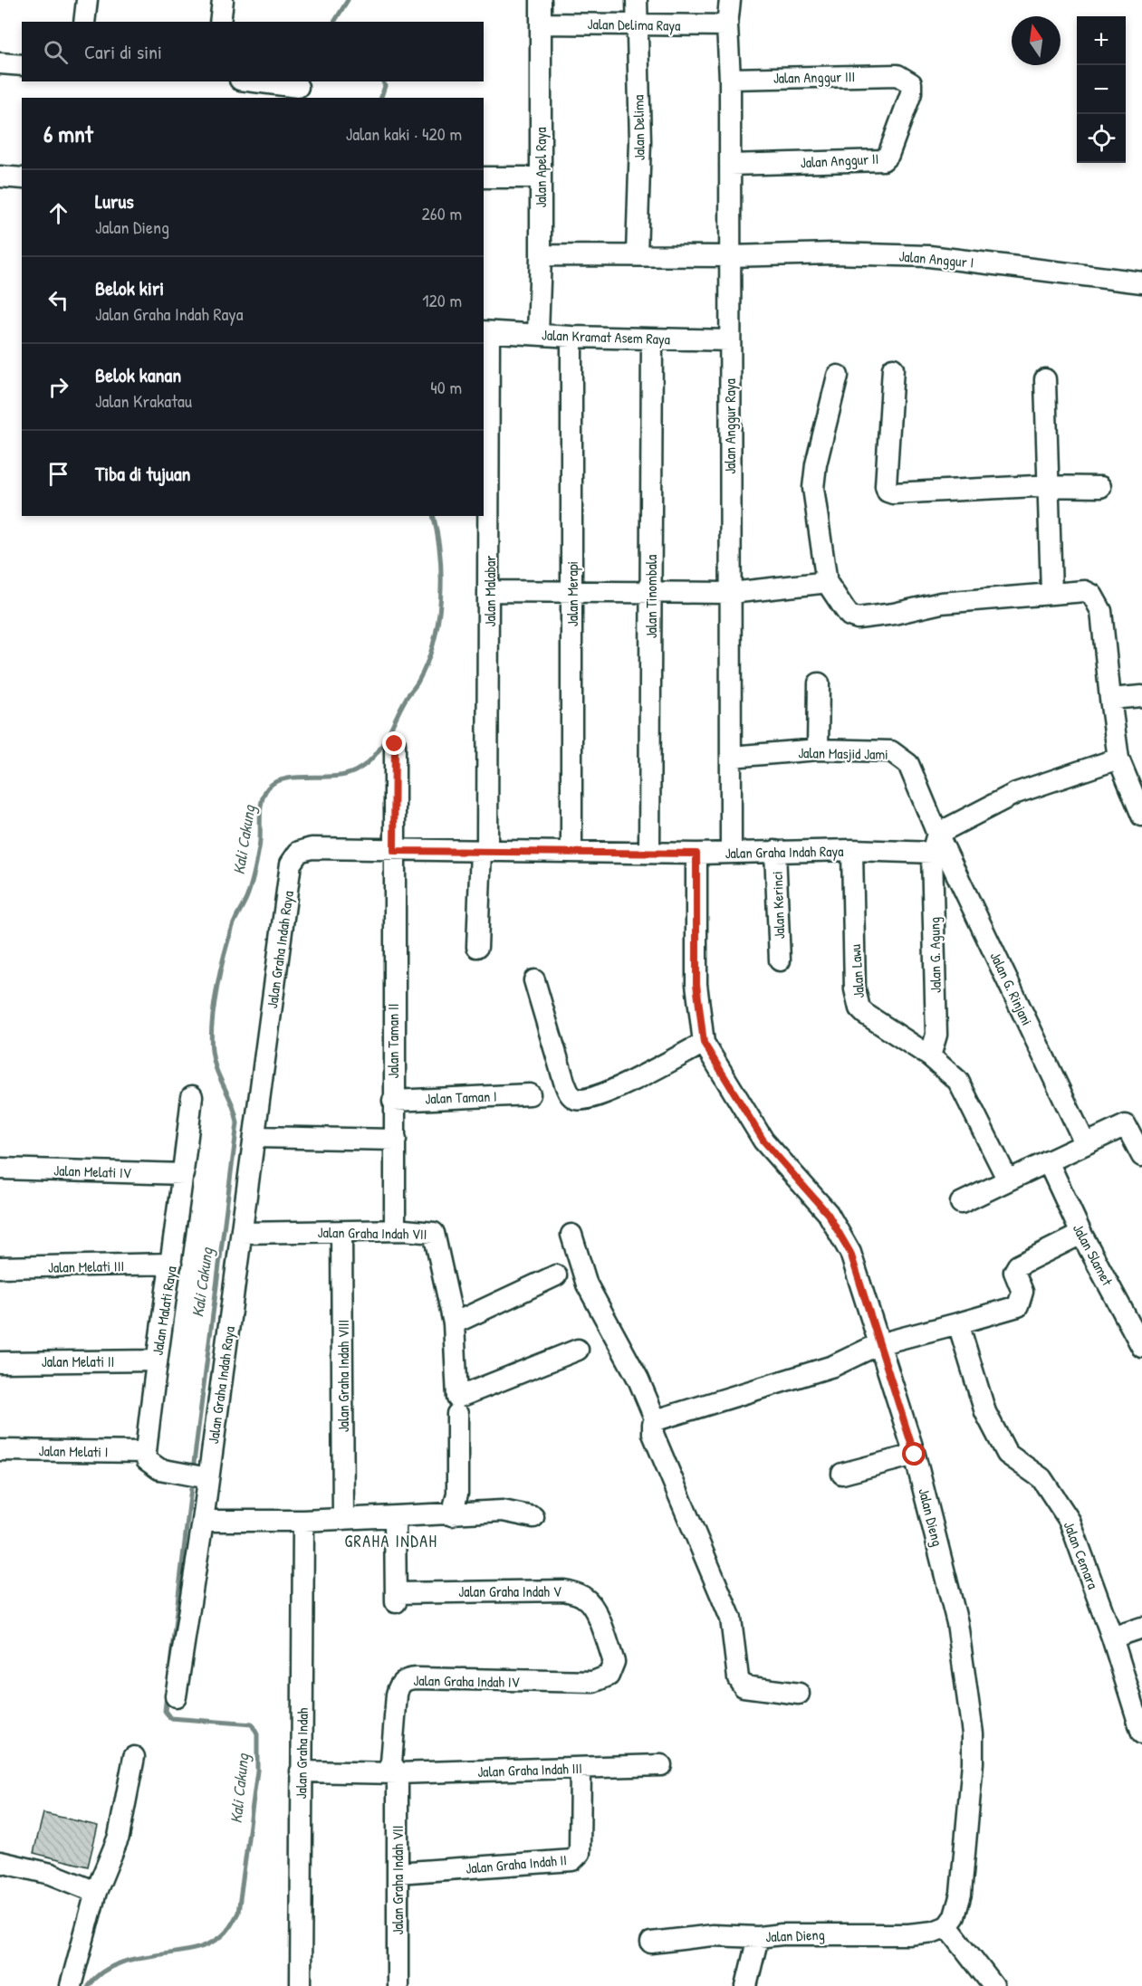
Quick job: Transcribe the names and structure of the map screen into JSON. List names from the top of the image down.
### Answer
{
  "streets": {
    "street": [
      "Jalan Delima Raya",
      "Jalan Anggur III",
      "Jalan Delima",
      "Jalan Anggur II",
      "Jalan Apel Raya",
      "Jalan Anggur I",
      "Jalan Kramat Asem Raya",
      "Jalan Anggur Raya",
      "Jalan Malabar",
      "Jalan Merapi",
      "Jalan Tinombala",
      "Jalan Masjid Jami",
      "Jalan Graha Indah Raya",
      "Jalan Kerinci",
      "Jalan G. Agung",
      "Jalan Lawu",
      "Jalan G. Rinjani",
      "Jalan Taman II",
      "Jalan Taman I",
      "Jalan Melati IV",
      "Jalan Graha Indah VII",
      "Jalan Slamet",
      "Jalan Melati III",
      "Jalan Malati Raya",
      "Jalan Melati II",
      "Jalan Graha Indah VIII",
      "Jalan Melati I",
      "Jalan Dieng",
      "Jalan Cemara",
      "Jalan Graha Indah V",
      "Jalan Graha Indah IV",
      "Jalan Graha Indah",
      "Jalan Graha Indah III",
      "Jalan Graha Indah II"
    ]
  },
  "crossings": [
    ["Jalan Delima Raya", "Jalan Delima"],
    ["Jalan Delima Raya", "Jalan Apel Raya"],
    ["Jalan Delima Raya", "Jalan Anggur Raya"],
    ["Jalan Anggur III", "Jalan Anggur II"],
    ["Jalan Anggur III", "Jalan Anggur Raya"],
    ["Jalan Delima", "Jalan Anggur I"],
    ["Jalan Anggur II", "Jalan Anggur Raya"],
    ["Jalan Apel Raya", "Jalan Anggur I"],
    ["Jalan Apel Raya", "Jalan Kramat Asem Raya"],
    ["Jalan Anggur I", "Jalan Anggur Raya"],
    ["Jalan Kramat Asem Raya", "Jalan Anggur Raya"],
    ["Jalan Kramat Asem Raya", "Jalan Malabar"],
    ["Jalan Kramat Asem Raya", "Jalan Merapi"],
    ["Jalan Kramat Asem Raya", "Jalan Tinombala"],
    ["Jalan Anggur Raya", "Jalan Masjid Jami"],
    ["Jalan Anggur Raya", "Jalan Graha Indah Raya"],
    ["Jalan Malabar", "Jalan Graha Indah Raya"],
    ["Jalan Merapi", "Jalan Graha Indah Raya"],
    ["Jalan Tinombala", "Jalan Graha Indah Raya"],
    ["Jalan Masjid Jami", "Jalan Graha Indah Raya"],
    ["Jalan Masjid Jami", "Jalan G. Agung"],
    ["Jalan Masjid Jami", "Jalan G. Rinjani"],
    ["Jalan Graha Indah Raya", "Jalan Kerinci"],
    ["Jalan Graha Indah Raya", "Jalan G. Agung"],
    ["Jalan Graha Indah Raya", "Jalan Lawu"],
    ["Jalan Graha Indah Raya", "Jalan G. Rinjani"],
    ["Jalan Graha Indah Raya", "Jalan Taman II"],
    ["Jalan Graha Indah Raya", "Jalan Graha Indah VII"],
    ["Jalan Graha Indah Raya", "Jalan Dieng"],
    ["Jalan G. Agung", "Jalan Lawu"],
    ["Jalan G. Agung", "Jalan G. Rinjani"],
    ["Jalan Taman II", "Jalan Taman I"],
    ["Jalan Taman II", "Jalan Graha Indah VII"],
    ["Jalan Melati IV", "Jalan Malati Raya"],
    ["Jalan Graha Indah VII", "Jalan Graha Indah VIII"],
    ["Jalan Graha Indah VII", "Jalan Graha Indah IV"],
    ["Jalan Graha Indah VII", "Jalan Graha Indah III"],
    ["Jalan Graha Indah VII", "Jalan Graha Indah II"],
    ["Jalan Melati III", "Jalan Malati Raya"],
    ["Jalan Malati Raya", "Jalan Melati II"],
    ["Jalan Malati Raya", "Jalan Melati I"],
    ["Jalan Graha Indah V", "Jalan Graha Indah IV"],
    ["Jalan Graha Indah IV", "Jalan Graha Indah III"],
    ["Jalan Graha Indah", "Jalan Graha Indah III"],
    ["Jalan Graha Indah III", "Jalan Graha Indah II"]
  ],
  "districts": ["GRAHA INDAH"],
  "water": ["Kali Cakung"],
  "north": "top",
  "page": {
    "map_buttons": ["+", "−"],
    "search": "Cari di sini",
    "heading": ["6 mnt", "Jalan kaki · 420 m"],
    "list": [
      ["Lurus", "Jalan Dieng", "260 m"],
      ["Belok kiri", "Jalan Graha Indah Raya", "120 m"],
      ["Belok kanan", "Jalan Krakatau", "40 m"],
      "Tiba di tujuan"
    ]
  }
}
